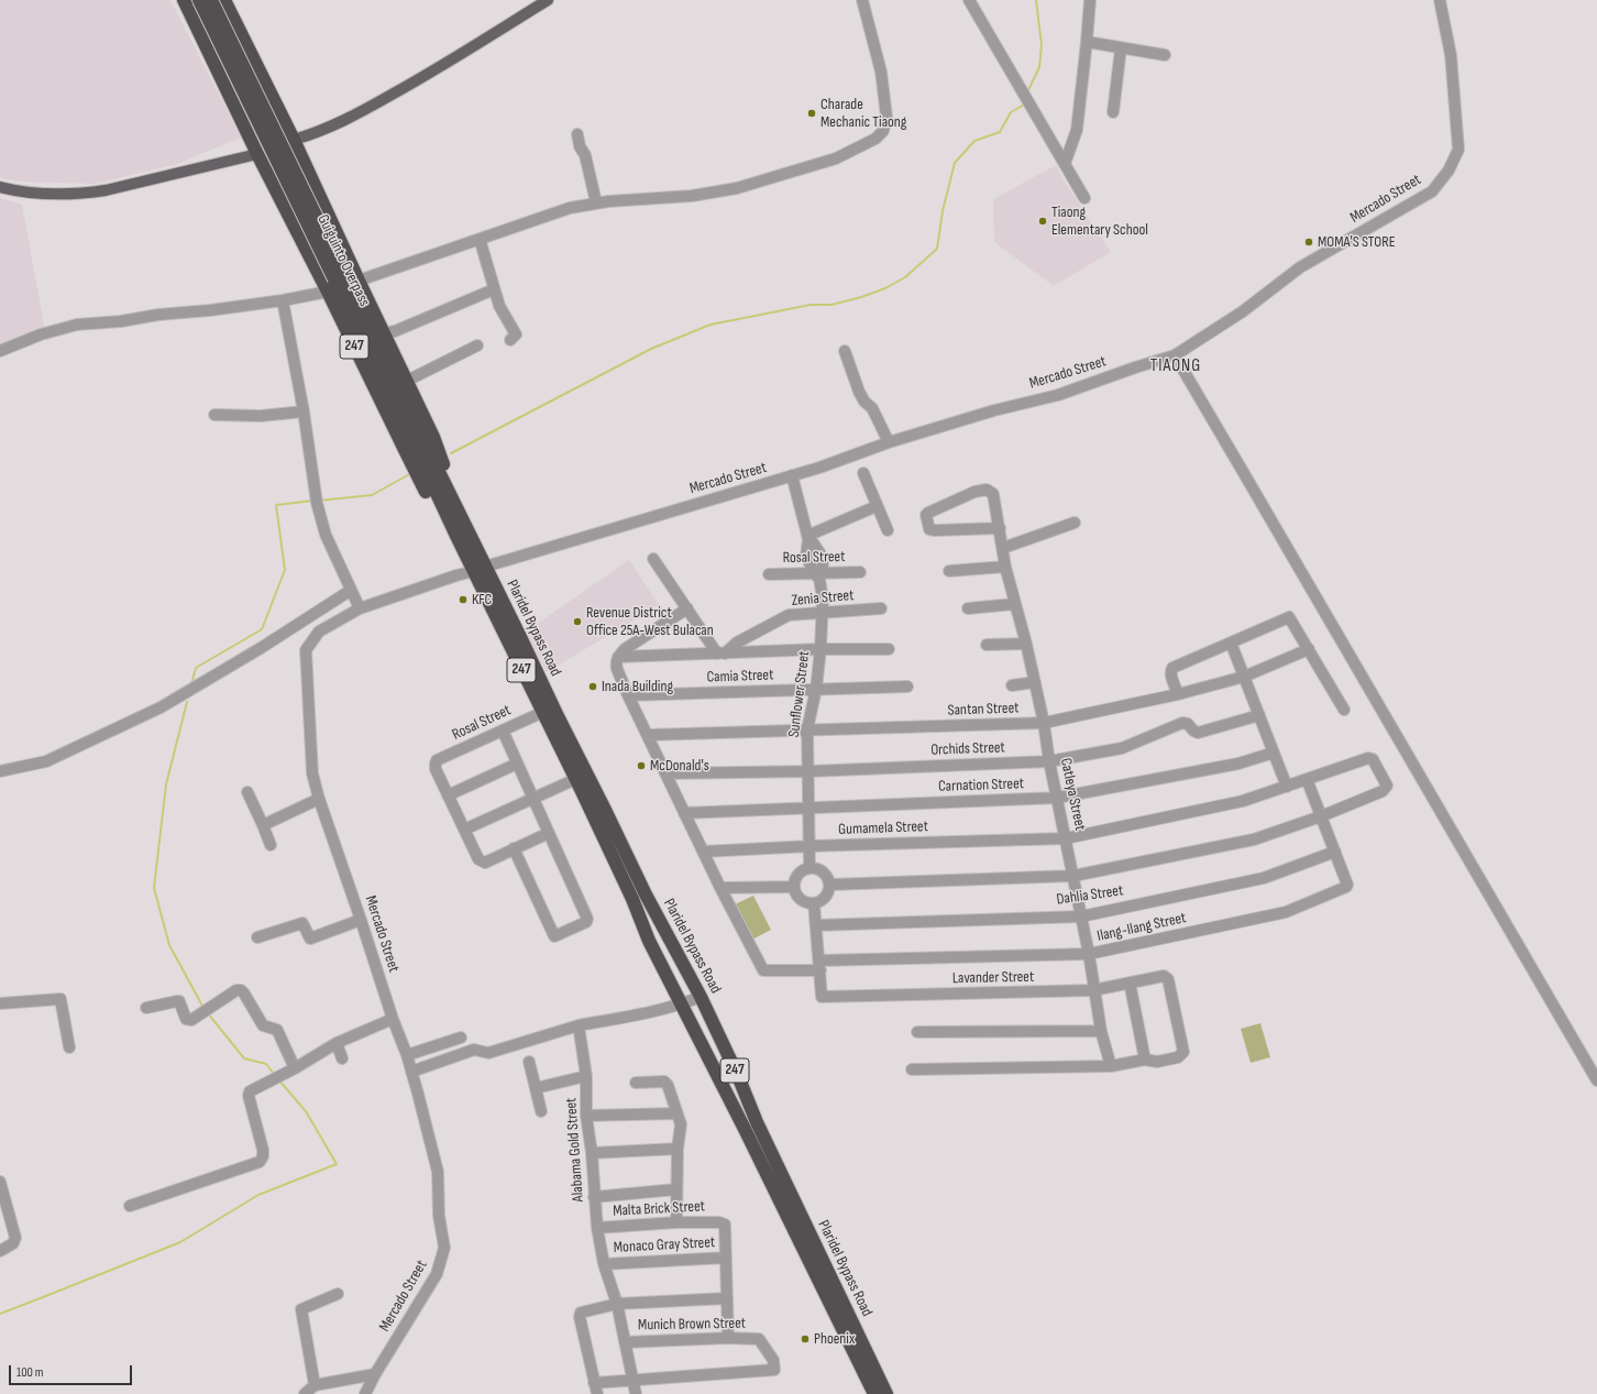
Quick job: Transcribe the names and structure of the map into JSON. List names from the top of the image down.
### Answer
{
  "streets": {
    "highway": ["Guiguinto Overpass", "247", "Plaridel Bypass Road"],
    "street": [
      "Mercado Street",
      "Rosal Street",
      "Zenia Street",
      "Camia Street",
      "Sunflower Street",
      "Santan Street",
      "Orchids Street",
      "Carnation Street",
      "Catleya Street",
      "Gumamela Street",
      "Dahlia Street",
      "Ilang-Ilang Street",
      "Lavander Street",
      "Alabama Gold Street",
      "Malta Brick Street",
      "Monaco Gray Street",
      "Munich Brown Street"
    ]
  },
  "crossings": [
    ["Mercado Street", "Plaridel Bypass Road"],
    ["Mercado Street", "Sunflower Street"],
    ["Guiguinto Overpass", "247"],
    ["Guiguinto Overpass", "Plaridel Bypass Road"],
    ["247", "Plaridel Bypass Road"],
    ["Rosal Street", "Plaridel Bypass Road"],
    ["Rosal Street", "Sunflower Street"],
    ["Zenia Street", "Sunflower Street"],
    ["Camia Street", "Sunflower Street"],
    ["Sunflower Street", "Santan Street"],
    ["Sunflower Street", "Orchids Street"],
    ["Sunflower Street", "Carnation Street"],
    ["Sunflower Street", "Gumamela Street"],
    ["Santan Street", "Catleya Street"],
    ["Orchids Street", "Catleya Street"],
    ["Carnation Street", "Catleya Street"],
    ["Catleya Street", "Gumamela Street"],
    ["Catleya Street", "Dahlia Street"],
    ["Catleya Street", "Ilang-Ilang Street"],
    ["Catleya Street", "Lavander Street"],
    ["Gumamela Street", "Ilang-Ilang Street"],
    ["Dahlia Street", "Ilang-Ilang Street"],
    ["Ilang-Ilang Street", "Lavander Street"],
    ["Alabama Gold Street", "Malta Brick Street"],
    ["Alabama Gold Street", "Monaco Gray Street"],
    ["Alabama Gold Street", "Munich Brown Street"],
    ["Malta Brick Street", "Monaco Gray Street"]
  ],
  "districts": ["TIAONG"],
  "places": [
    "Charade Mechanic Tiaong",
    "Tiaong Elementary School",
    "MOMA'S STORE",
    "KFC",
    "Revenue District Office 25A-West Bulacan",
    "Inada Building",
    "McDonald's",
    "Phoenix"
  ],
  "scale_bar": "100 m"
}
